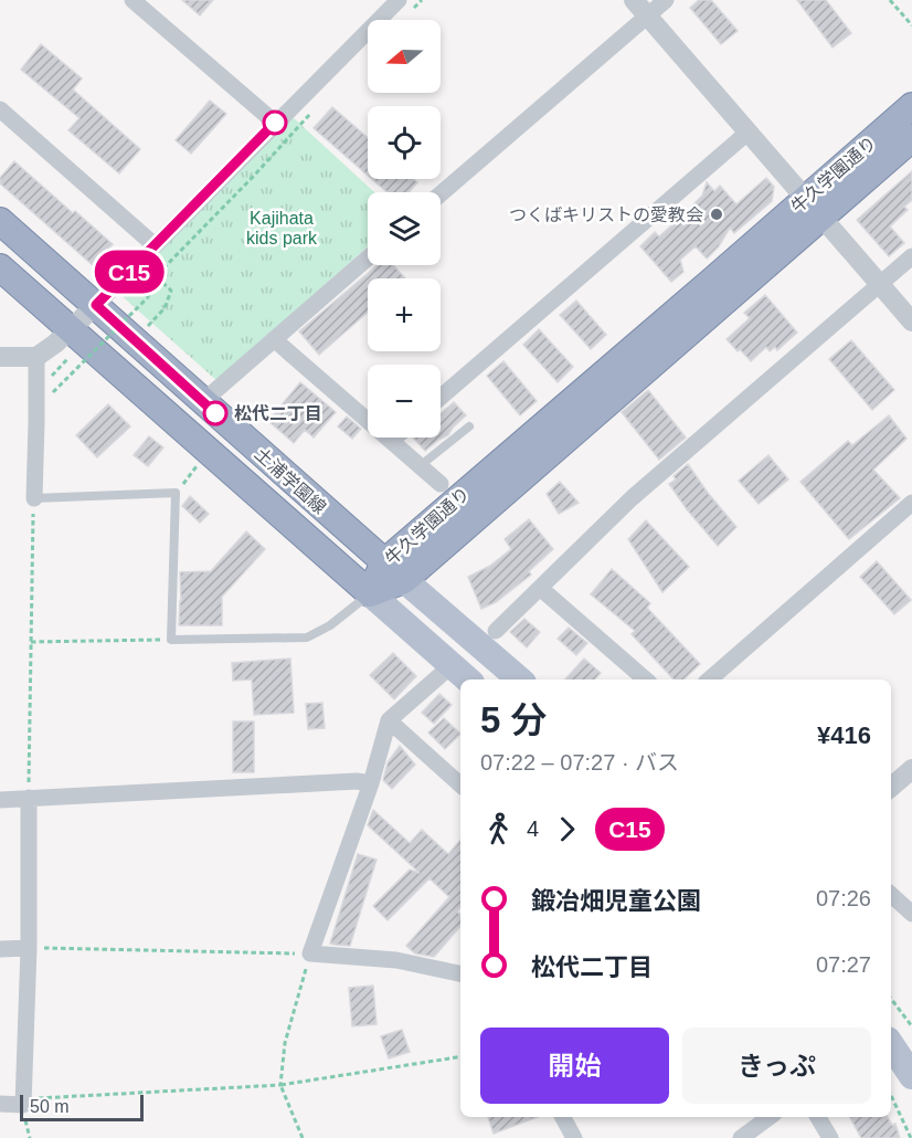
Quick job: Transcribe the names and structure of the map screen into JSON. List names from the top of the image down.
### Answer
{
  "streets": {
    "highway": ["牛久学園通り", "土浦学園線"]
  },
  "crossings": [
    ["牛久学園通り", "土浦学園線"]
  ],
  "parks": ["Kajihata kids park"],
  "places": ["つくばキリストの愛教会", "松代二丁目"],
  "lines": ["bus line C15"],
  "scale_bar": "50 m",
  "north": "left",
  "page": {
    "on_map": "C15",
    "map_buttons": ["+", "−"],
    "heading": ["5 分", "07:22 – 07:27 · バス", "¥416"],
    "legs": ["4", "C15"],
    "list": [
      {
        "name": "鍛冶畑児童公園",
        "value": "07:26"
      },
      {
        "name": "松代二丁目",
        "value": "07:27"
      }
    ],
    "buttons": ["開始", "きっぷ"],
    "scale": "50 m"
  }
}
